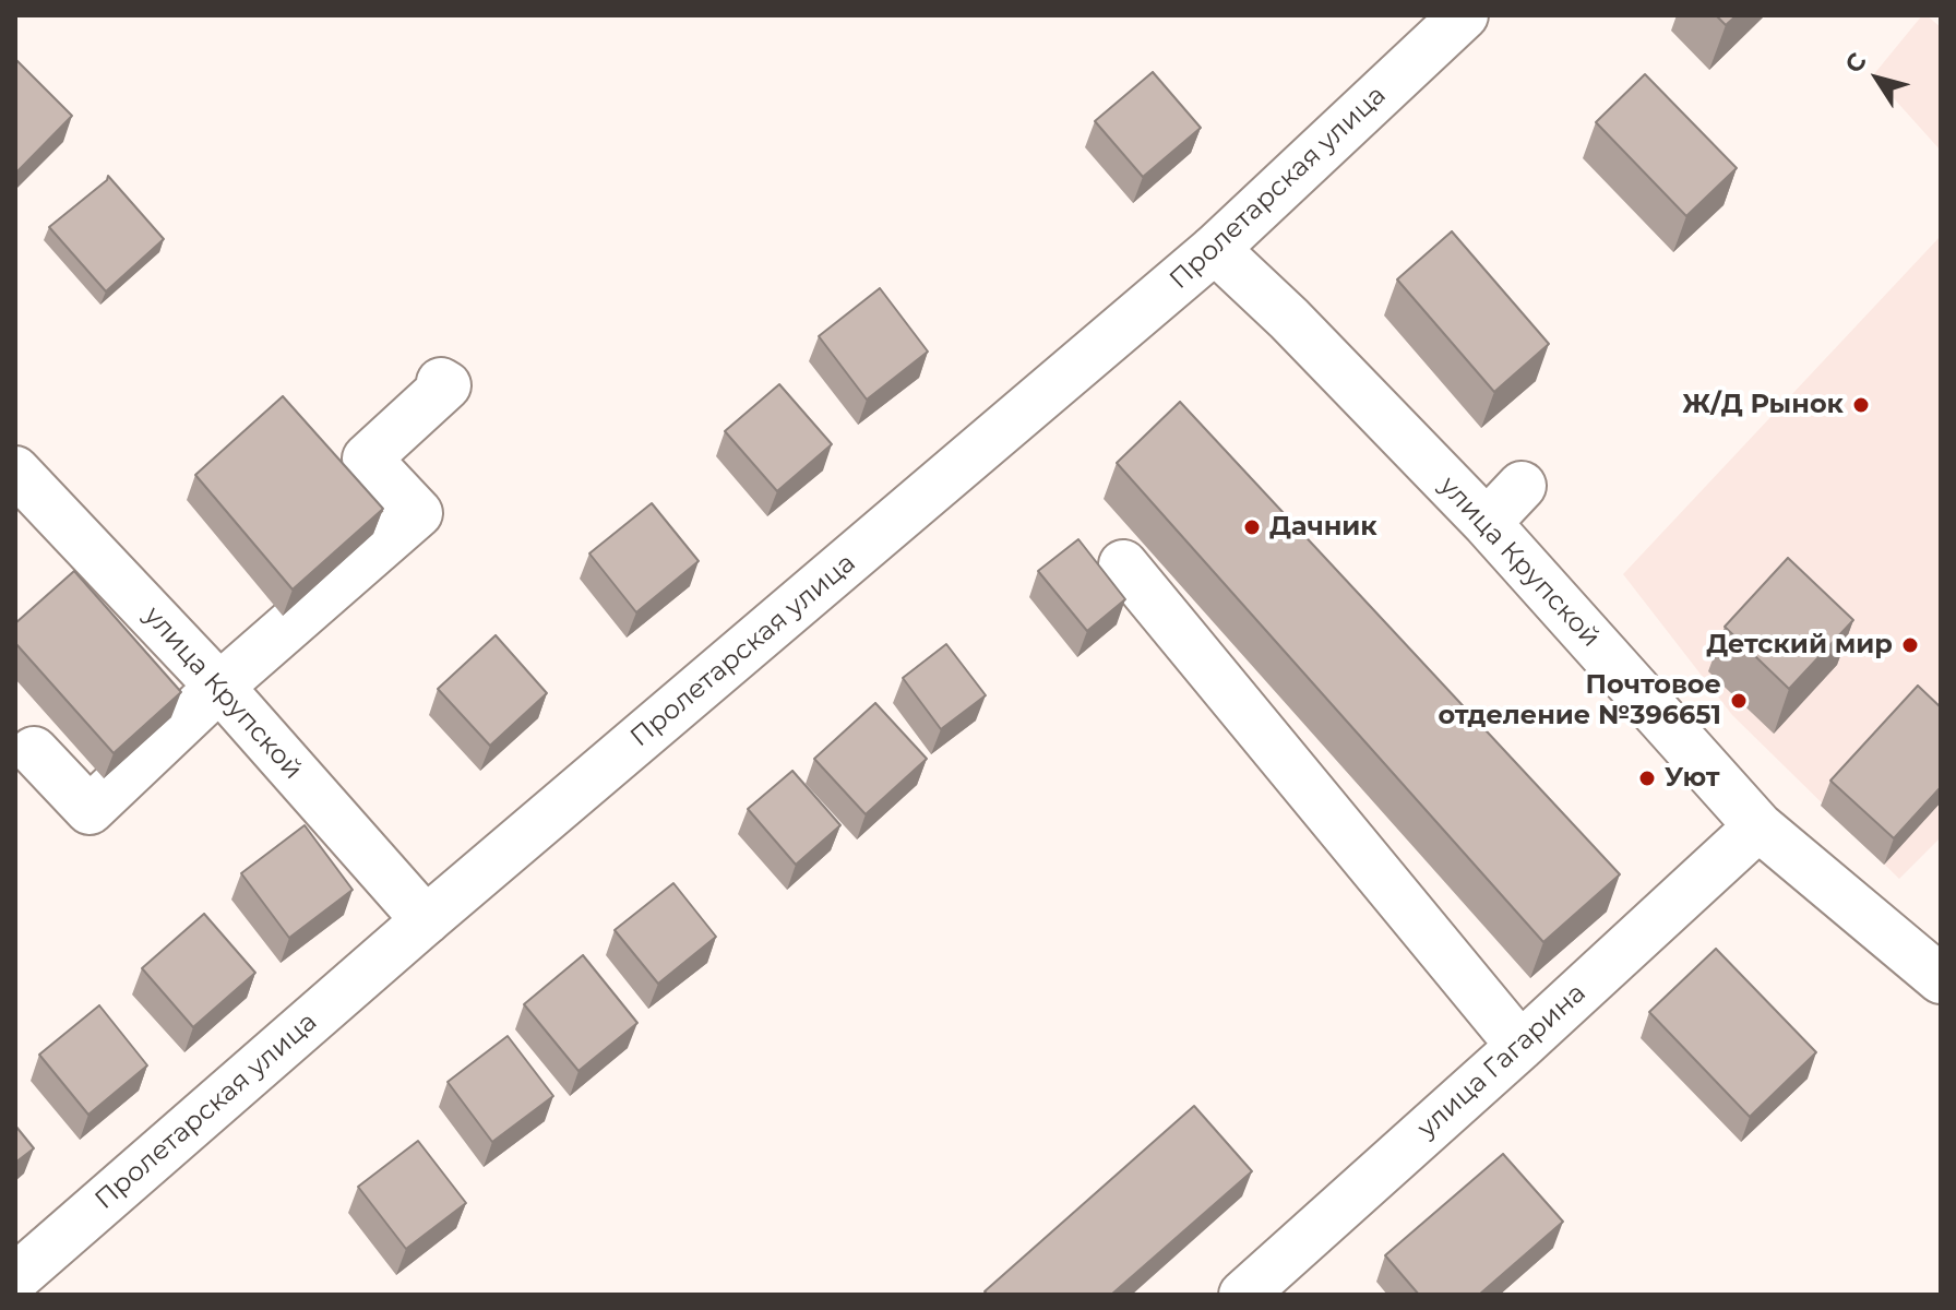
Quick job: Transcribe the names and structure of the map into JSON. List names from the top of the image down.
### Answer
{
  "streets": {
    "street": ["Пролетарская улица", "улица Крупской", "улица Гагарина"]
  },
  "crossings": [
    ["Пролетарская улица", "улица Крупской"],
    ["улица Крупской", "улица Гагарина"]
  ],
  "places": [
    "Ж/Д Рынок",
    "Дачник",
    "Детский мир",
    "Почтовое отделение №396651",
    "Уют"
  ],
  "north": "top left"
}
